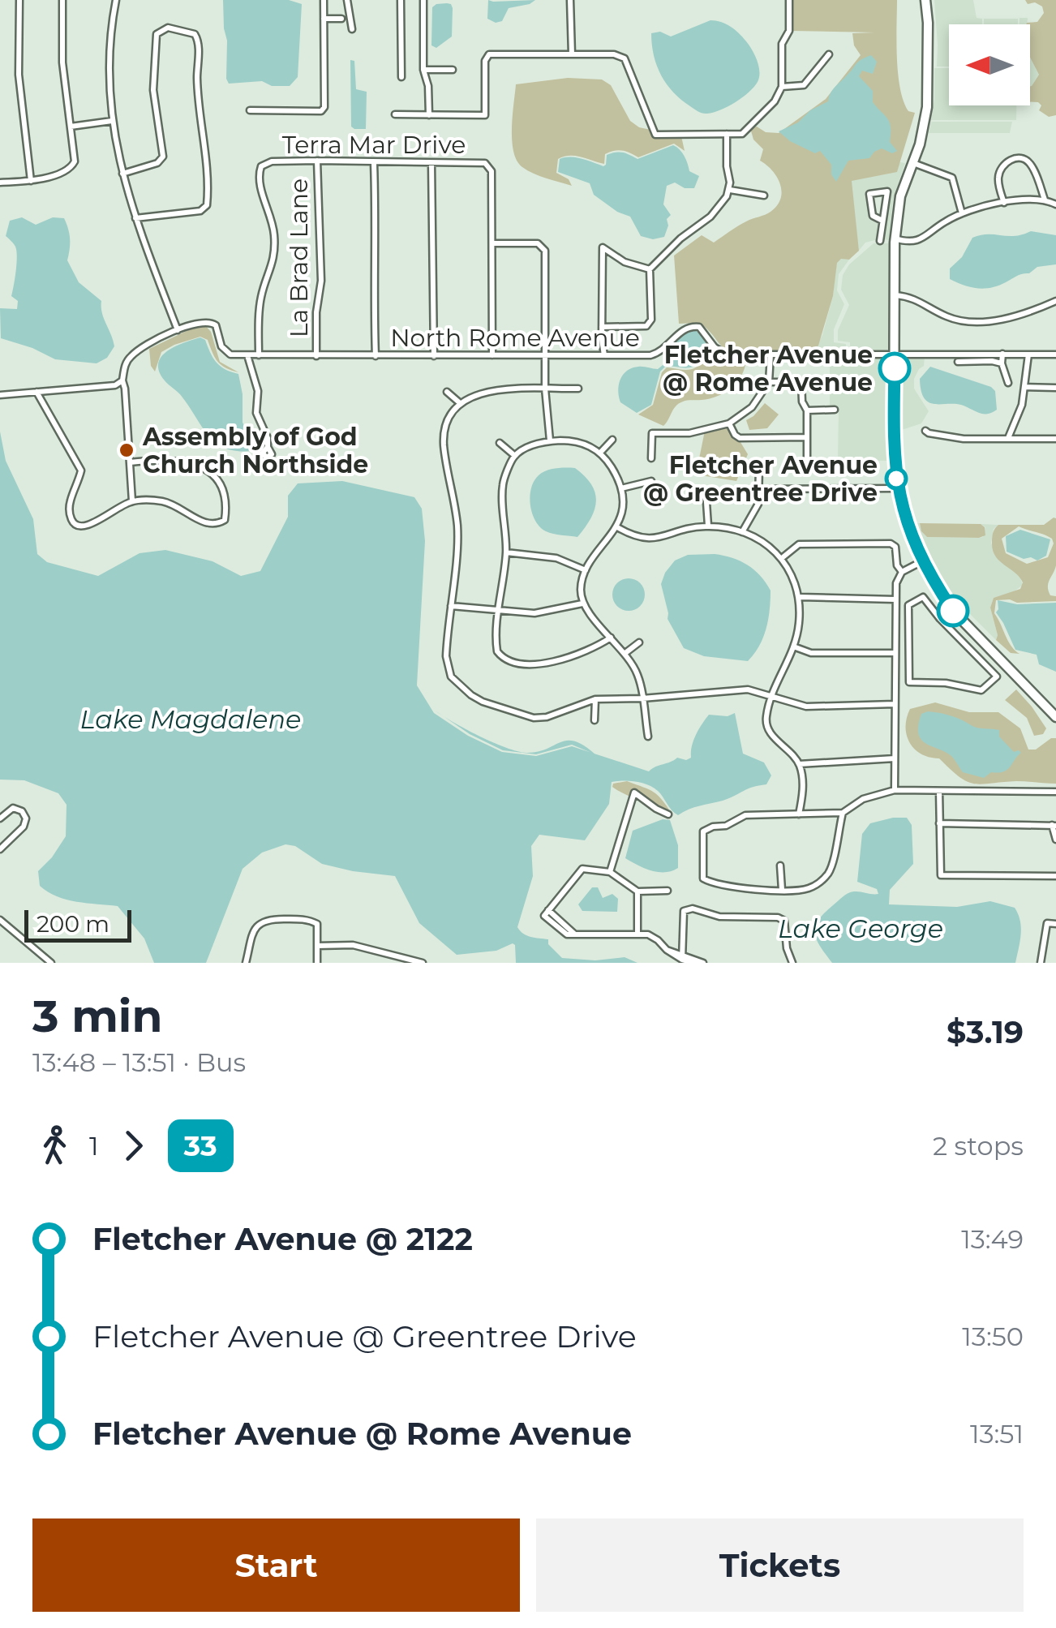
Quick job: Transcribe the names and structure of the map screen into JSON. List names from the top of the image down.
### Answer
{
  "streets": {
    "street": ["Terra Mar Drive", "La Brad Lane", "North Rome Avenue"]
  },
  "crossings": [
    ["Terra Mar Drive", "La Brad Lane"],
    ["Terra Mar Drive", "North Rome Avenue"],
    ["La Brad Lane", "North Rome Avenue"]
  ],
  "water": ["Lake Magdalene", "Lake George"],
  "places": ["Fletcher Avenue @ Rome Avenue", "Assembly of God Church Northside", "Fletcher Avenue @ Greentree Drive"],
  "lines": ["bus line 33"],
  "scale_bar": "200 m",
  "north": "left",
  "page": {
    "scale": "200 m",
    "heading": ["3 min", "13:48 – 13:51 · Bus", "$3.19"],
    "legs": ["1", "33", "2 stops"],
    "list": [
      {
        "name": "Fletcher Avenue @ 2122",
        "value": "13:49"
      },
      {
        "name": "Fletcher Avenue @ Greentree Drive",
        "value": "13:50"
      },
      {
        "name": "Fletcher Avenue @ Rome Avenue",
        "value": "13:51"
      }
    ],
    "buttons": ["Start", "Tickets"]
  }
}
